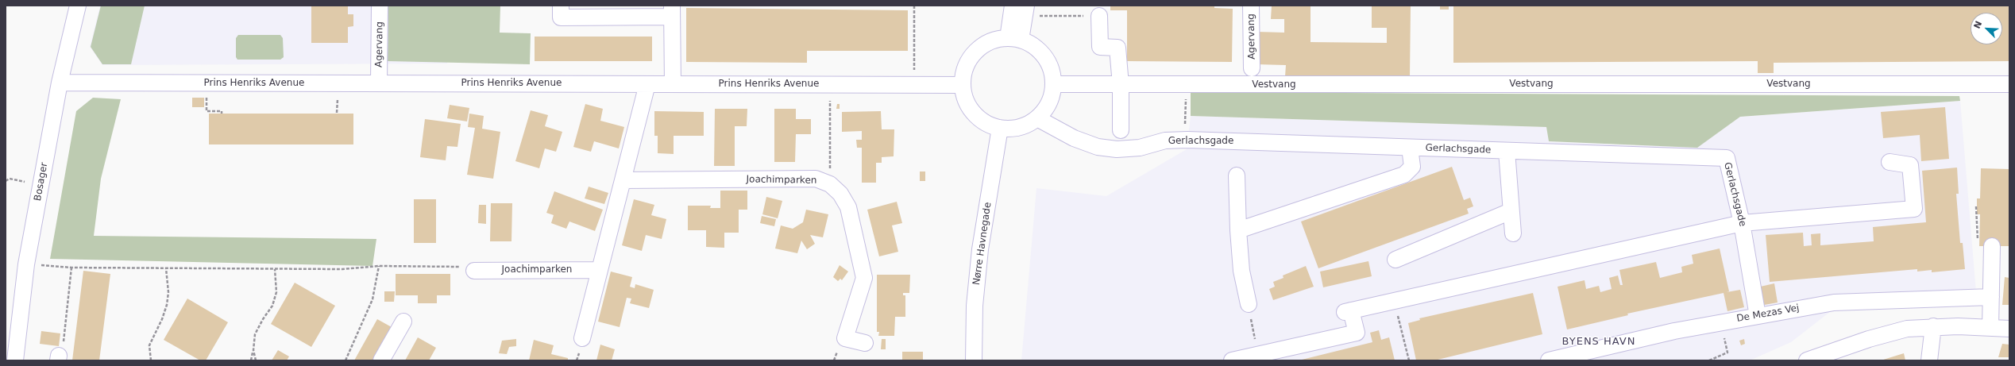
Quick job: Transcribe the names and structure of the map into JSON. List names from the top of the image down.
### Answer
{
  "streets": {
    "street": [
      "Agervang",
      "Prins Henriks Avenue",
      "Vestvang",
      "Gerlachsgade",
      "Joachimparken",
      "Bosager",
      "Nørre Havnegade",
      "De Mezas Vej"
    ]
  },
  "crossings": [
    ["Agervang", "Prins Henriks Avenue"],
    ["Prins Henriks Avenue", "Vestvang"],
    ["Prins Henriks Avenue", "Gerlachsgade"],
    ["Prins Henriks Avenue", "Bosager"],
    ["Prins Henriks Avenue", "Nørre Havnegade"],
    ["Vestvang", "Gerlachsgade"],
    ["Vestvang", "Nørre Havnegade"],
    ["Gerlachsgade", "Nørre Havnegade"],
    ["Gerlachsgade", "De Mezas Vej"]
  ],
  "districts": ["BYENS HAVN"],
  "north": "top left"
}
